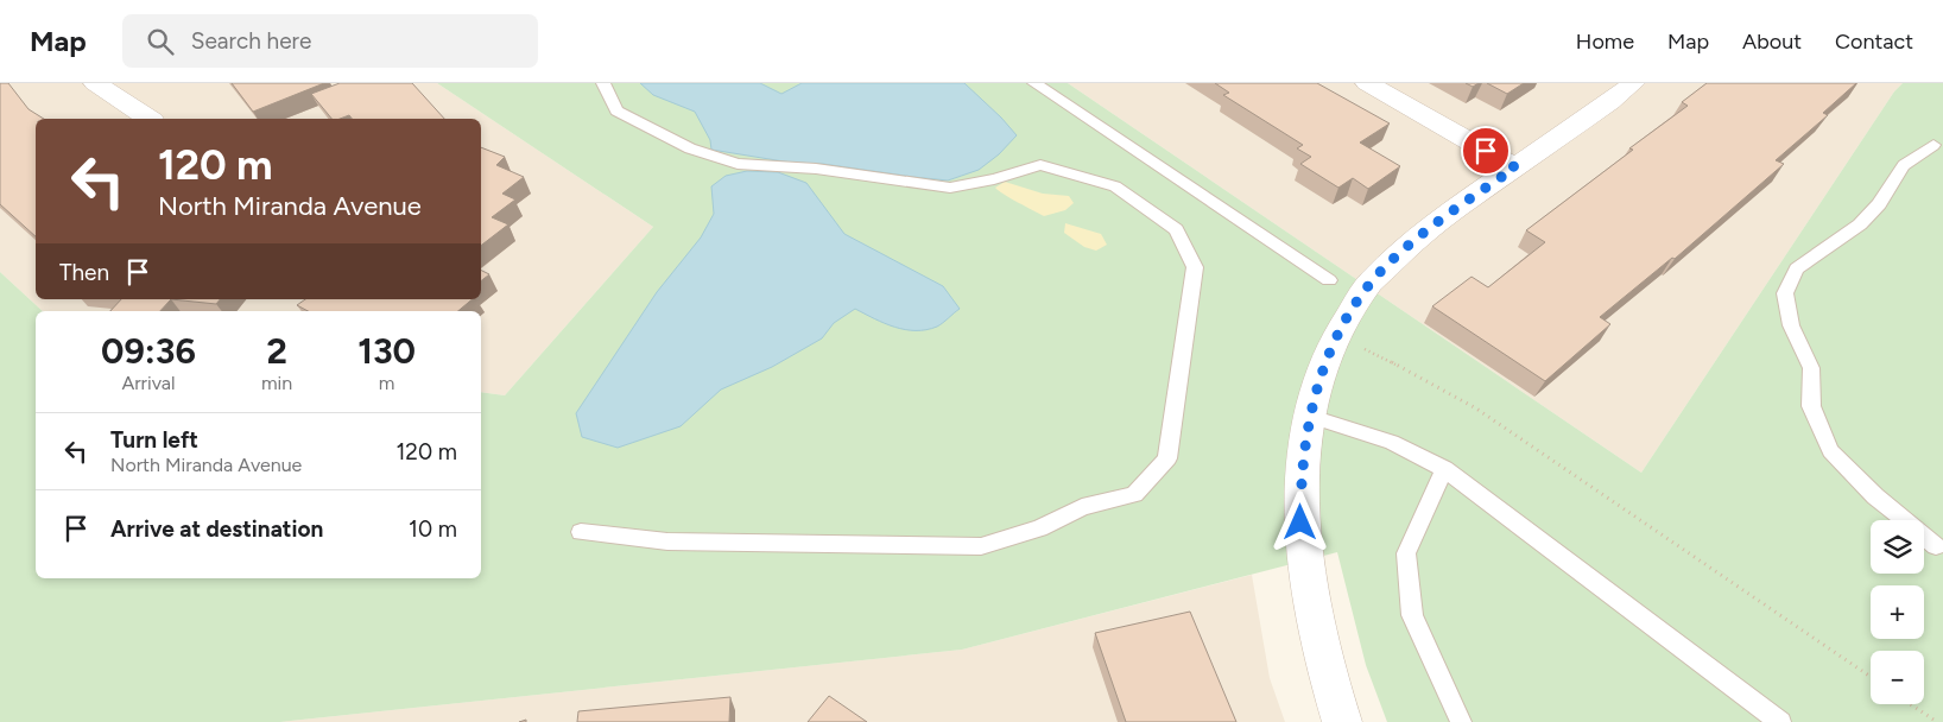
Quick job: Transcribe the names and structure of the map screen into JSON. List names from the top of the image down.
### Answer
{
  "page": {
    "header": "Map",
    "search": "Search here",
    "nav": [
      "Home",
      "Map",
      "About",
      "Contact"
    ],
    "turn": ["120 m", "North Miranda Avenue"],
    "then": "Then",
    "eta": [
      "09:36",
      "Arrival",
      "2",
      "min",
      "130",
      "m"
    ],
    "list": [
      {
        "name": "Turn left",
        "note": "North Miranda Avenue",
        "value": "120 m"
      },
      {
        "name": "Arrive at destination",
        "value": "10 m"
      }
    ],
    "map_buttons": ["+", "−"]
  }
}
